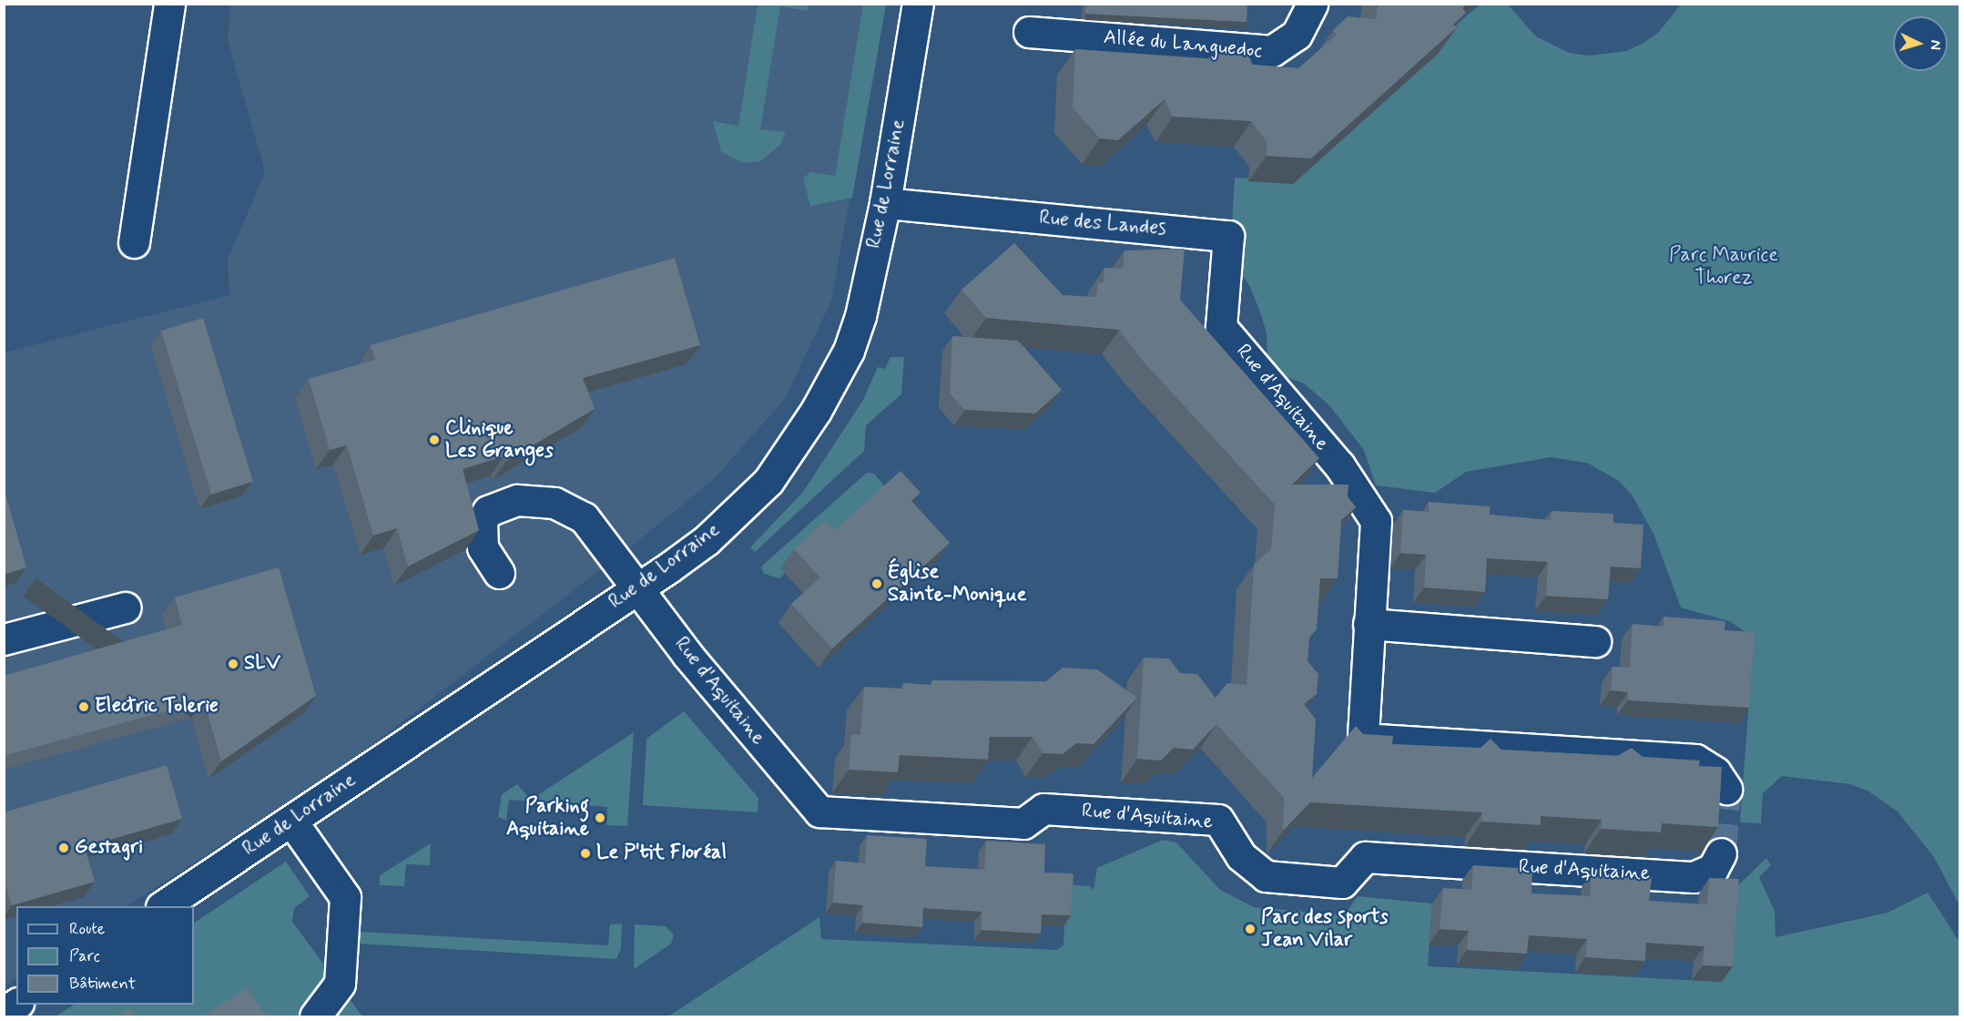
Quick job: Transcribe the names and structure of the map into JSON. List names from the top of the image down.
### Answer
{
  "streets": {
    "street": [
      "Allée du Languedoc",
      "Rue de Lorraine",
      "Rue des Landes",
      "Rue d'Aquitaine"
    ]
  },
  "crossings": [
    ["Rue de Lorraine", "Rue des Landes"],
    ["Rue de Lorraine", "Rue d'Aquitaine"],
    ["Rue des Landes", "Rue d'Aquitaine"]
  ],
  "parks": ["Parc Maurice Thorez"],
  "places": [
    "Clinique Les Granges",
    "Église Sainte-Monique",
    "SLV",
    "Electric Tolerie",
    "Parking Aquitaine",
    "Gestagri",
    "Le P'tit Floréal",
    "Parc des sports Jean Vilar"
  ],
  "legend": ["Route", "Parc", "Bâtiment"],
  "north": "right"
}
